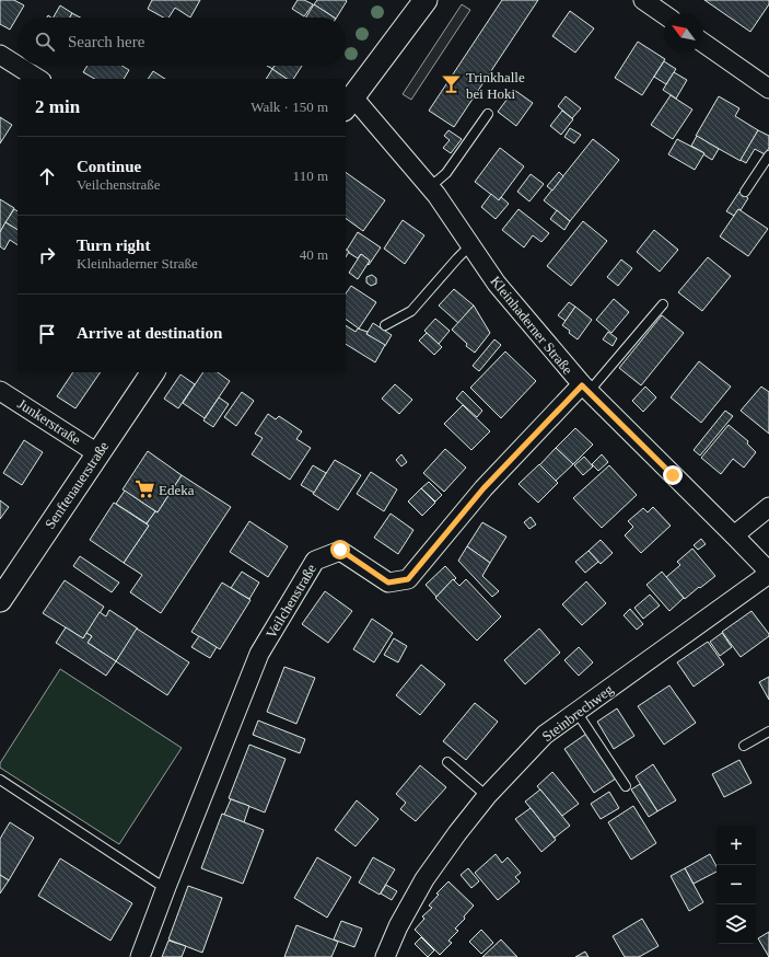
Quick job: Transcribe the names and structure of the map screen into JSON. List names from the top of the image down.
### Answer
{
  "streets": {
    "street": [
      "Kleinhaderner Straße",
      "Junkerstraße",
      "Senftenauerstraße",
      "Veilchenstraße",
      "Steinbrechweg"
    ]
  },
  "crossings": [
    ["Kleinhaderner Straße", "Veilchenstraße"],
    ["Kleinhaderner Straße", "Steinbrechweg"],
    ["Junkerstraße", "Senftenauerstraße"]
  ],
  "places": {
    "bar": ["Trinkhalle bei Hoki"],
    "supermarket": ["Edeka"]
  },
  "north": "top left",
  "page": {
    "search": "Search here",
    "heading": ["2 min", "Walk · 150 m"],
    "list": [
      ["Continue", "Veilchenstraße", "110 m"],
      ["Turn right", "Kleinhaderner Straße", "40 m"],
      "Arrive at destination"
    ],
    "map_buttons": ["+", "−"]
  }
}
